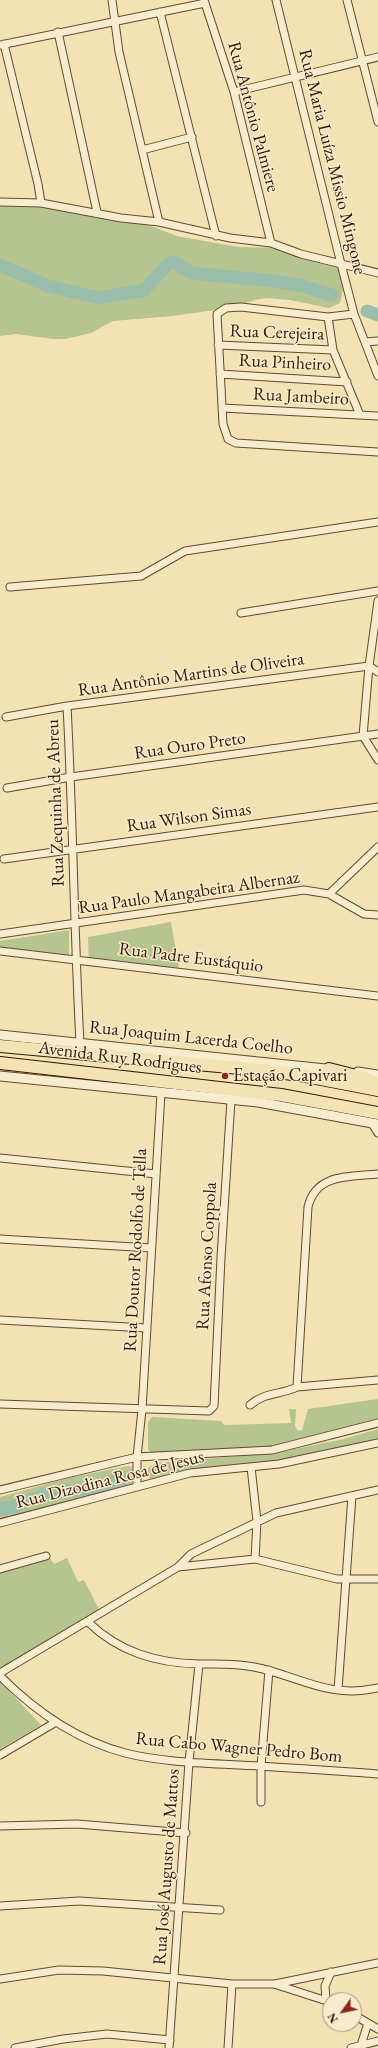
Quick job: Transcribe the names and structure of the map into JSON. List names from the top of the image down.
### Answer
{
  "streets": {
    "main road": ["Avenida Ruy Rodrigues"],
    "street": [
      "Rua Antônio Palmiere",
      "Rua Maria Luíza Missio Mingone",
      "Rua Cerejeira",
      "Rua Pinheiro",
      "Rua Jambeiro",
      "Rua Antônio Martins de Oliveira",
      "Rua Ouro Preto",
      "Rua Zequinha de Abreu",
      "Rua Wilson Simas",
      "Rua Paulo Mangabeira Albernaz",
      "Rua Padre Eustáquio",
      "Rua Joaquim Lacerda Coelho",
      "Rua Doutor Rodolfo de Tella",
      "Rua Afonso Coppola",
      "Rua Dizodina Rosa de Jesus",
      "Rua Cabo Wagner Pedro Bom",
      "Rua José Augusto de Mattos"
    ]
  },
  "crossings": [
    ["Rua Antônio Martins de Oliveira", "Rua Zequinha de Abreu"],
    ["Rua Ouro Preto", "Rua Zequinha de Abreu"],
    ["Rua Zequinha de Abreu", "Rua Wilson Simas"],
    ["Rua Zequinha de Abreu", "Rua Paulo Mangabeira Albernaz"],
    ["Rua Zequinha de Abreu", "Rua Padre Eustáquio"],
    ["Rua Zequinha de Abreu", "Rua Joaquim Lacerda Coelho"],
    ["Rua Doutor Rodolfo de Tella", "Rua Afonso Coppola"],
    ["Rua Doutor Rodolfo de Tella", "Rua Dizodina Rosa de Jesus"],
    ["Rua Cabo Wagner Pedro Bom", "Rua José Augusto de Mattos"]
  ],
  "places": ["Estação Capivari"],
  "north": "bottom left"
}
